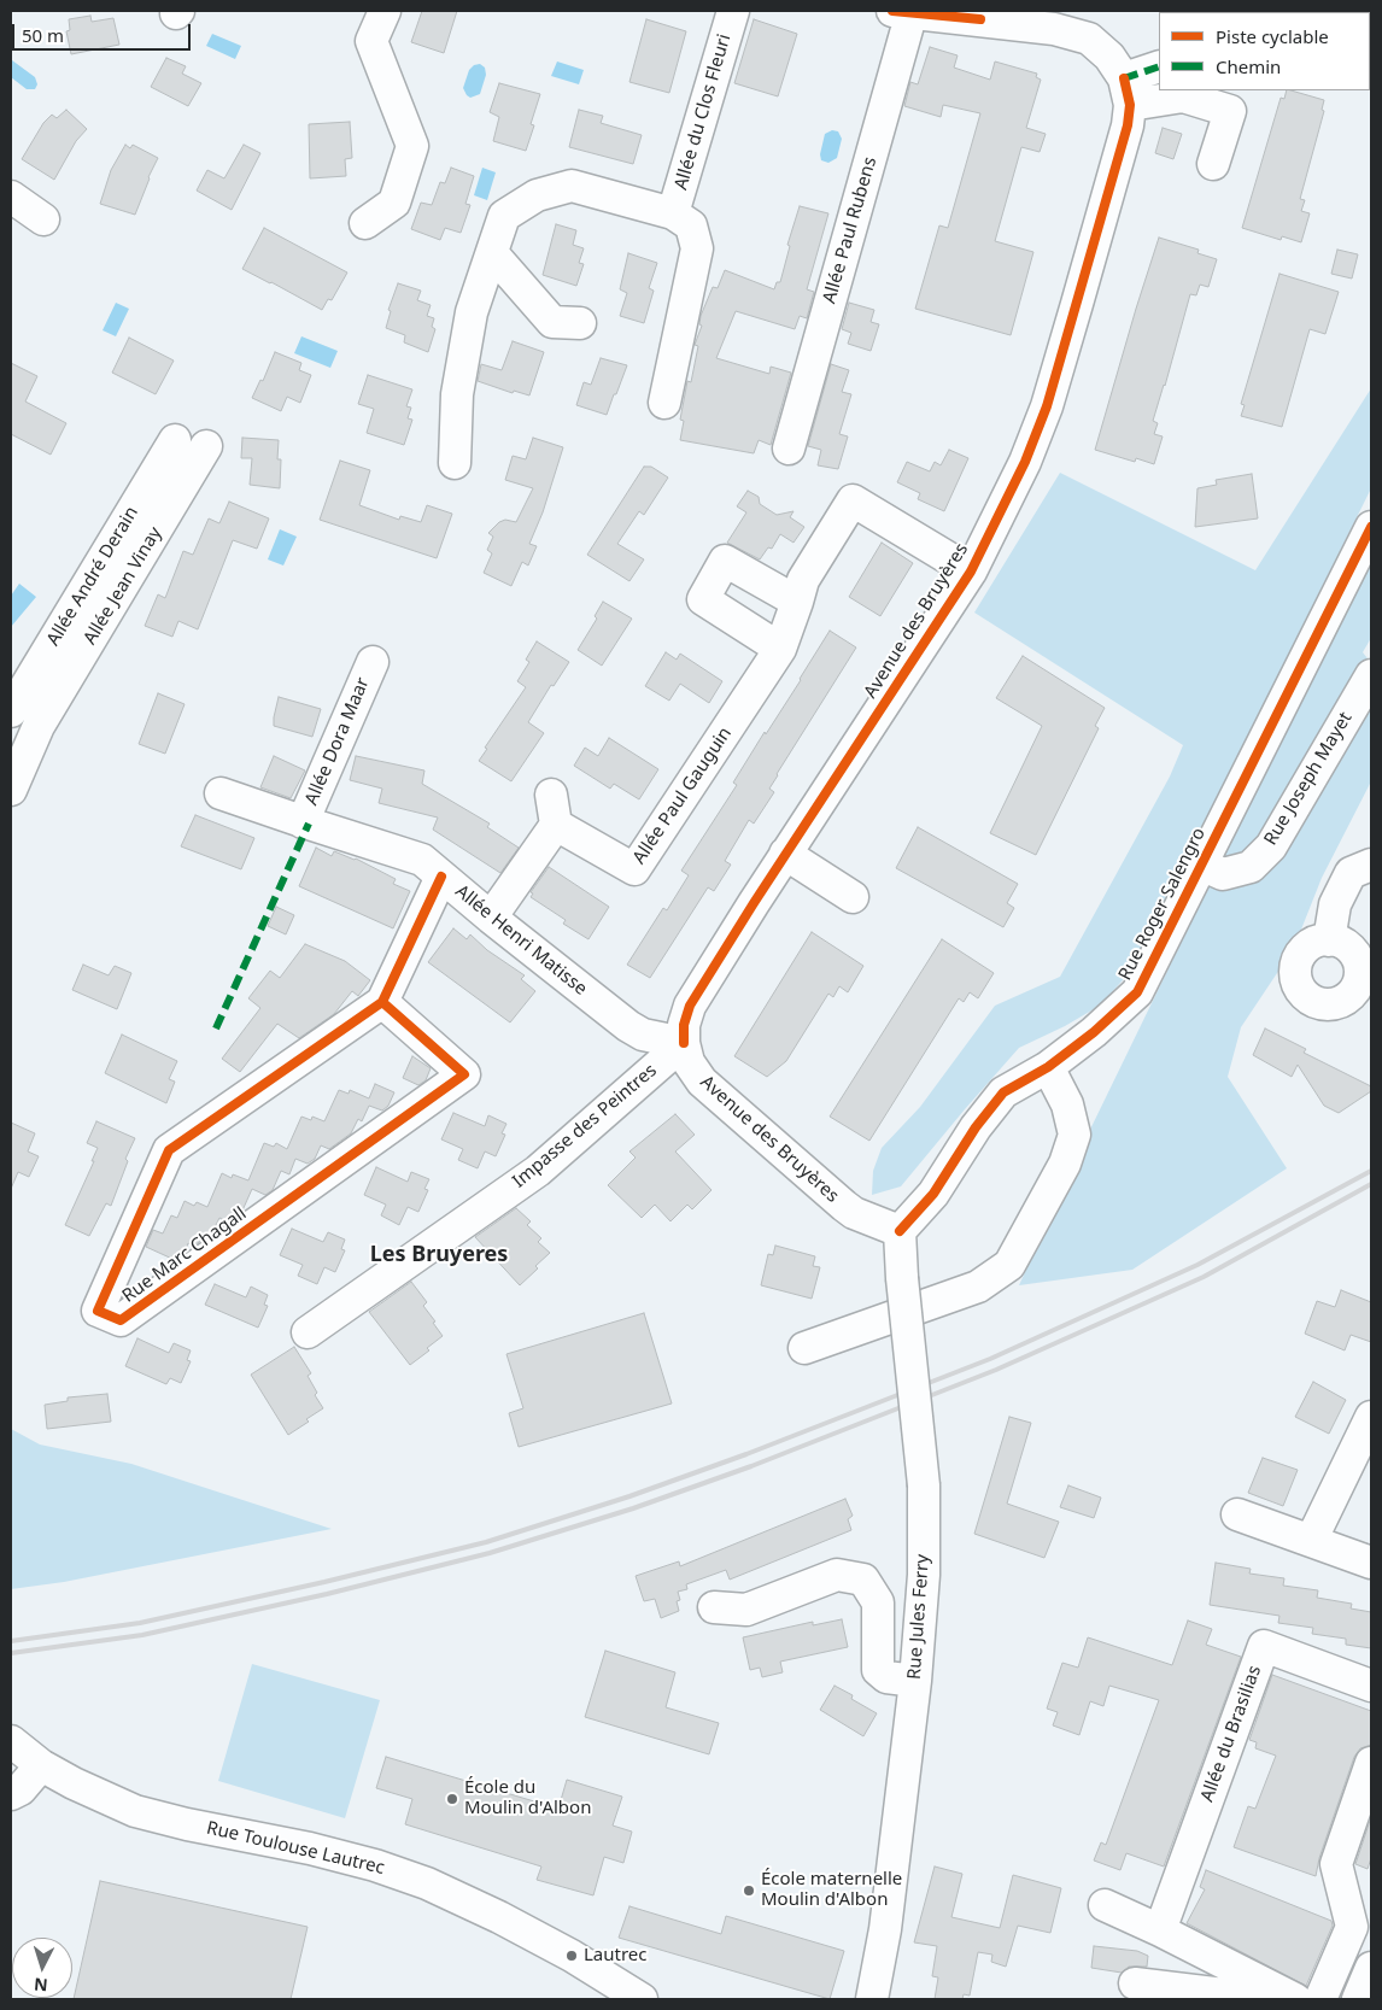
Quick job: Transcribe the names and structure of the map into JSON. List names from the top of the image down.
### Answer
{
  "streets": {
    "street": [
      "Allée du Clos Fleuri",
      "Allée Paul Rubens",
      "Allée André Derain",
      "Allée Jean Vinay",
      "Avenue des Bruyères",
      "Allée Dora Maar",
      "Rue Joseph Mayet",
      "Allée Paul Gauguin",
      "Rue Roger Salengro",
      "Allée Henri Matisse",
      "Impasse des Peintres",
      "Rue Marc Chagall",
      "Rue Jules Ferry",
      "Allée du Brasilias",
      "Rue Toulouse Lautrec"
    ]
  },
  "crossings": [
    ["Avenue des Bruyères", "Rue Roger Salengro"],
    ["Avenue des Bruyères", "Allée Henri Matisse"],
    ["Avenue des Bruyères", "Impasse des Peintres"],
    ["Avenue des Bruyères", "Rue Jules Ferry"],
    ["Allée Dora Maar", "Allée Henri Matisse"],
    ["Rue Joseph Mayet", "Rue Roger Salengro"],
    ["Allée Paul Gauguin", "Allée Henri Matisse"],
    ["Rue Roger Salengro", "Rue Jules Ferry"],
    ["Allée Henri Matisse", "Impasse des Peintres"],
    ["Allée Henri Matisse", "Rue Marc Chagall"]
  ],
  "districts": ["Les Bruyeres"],
  "places": ["École du Moulin d'Albon", "École maternelle Moulin d'Albon", "Lautrec"],
  "legend": ["Piste cyclable", "Chemin"],
  "scale_bar": "50 m",
  "north": "bottom"
}
